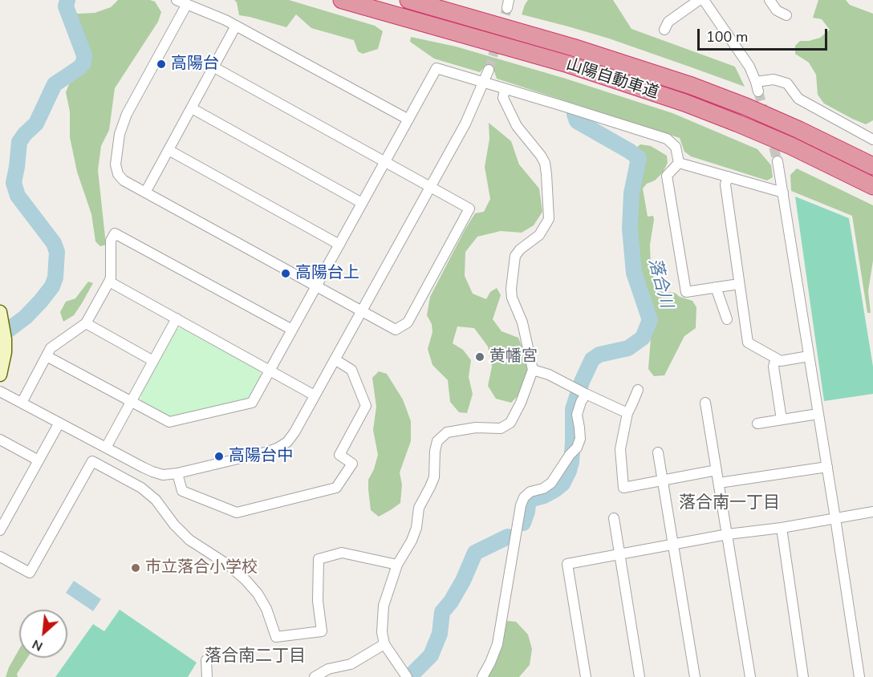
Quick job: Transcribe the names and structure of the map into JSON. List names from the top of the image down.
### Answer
{
  "streets": {
    "highway": ["山陽自動車道"]
  },
  "districts": ["落合南一丁目", "落合南二丁目"],
  "water": ["落合川"],
  "places": [
    "高陽台",
    "高陽台上",
    "黄幡宮",
    "高陽台中",
    "市立落合小学校"
  ],
  "scale_bar": "100 m",
  "north": "bottom left"
}
